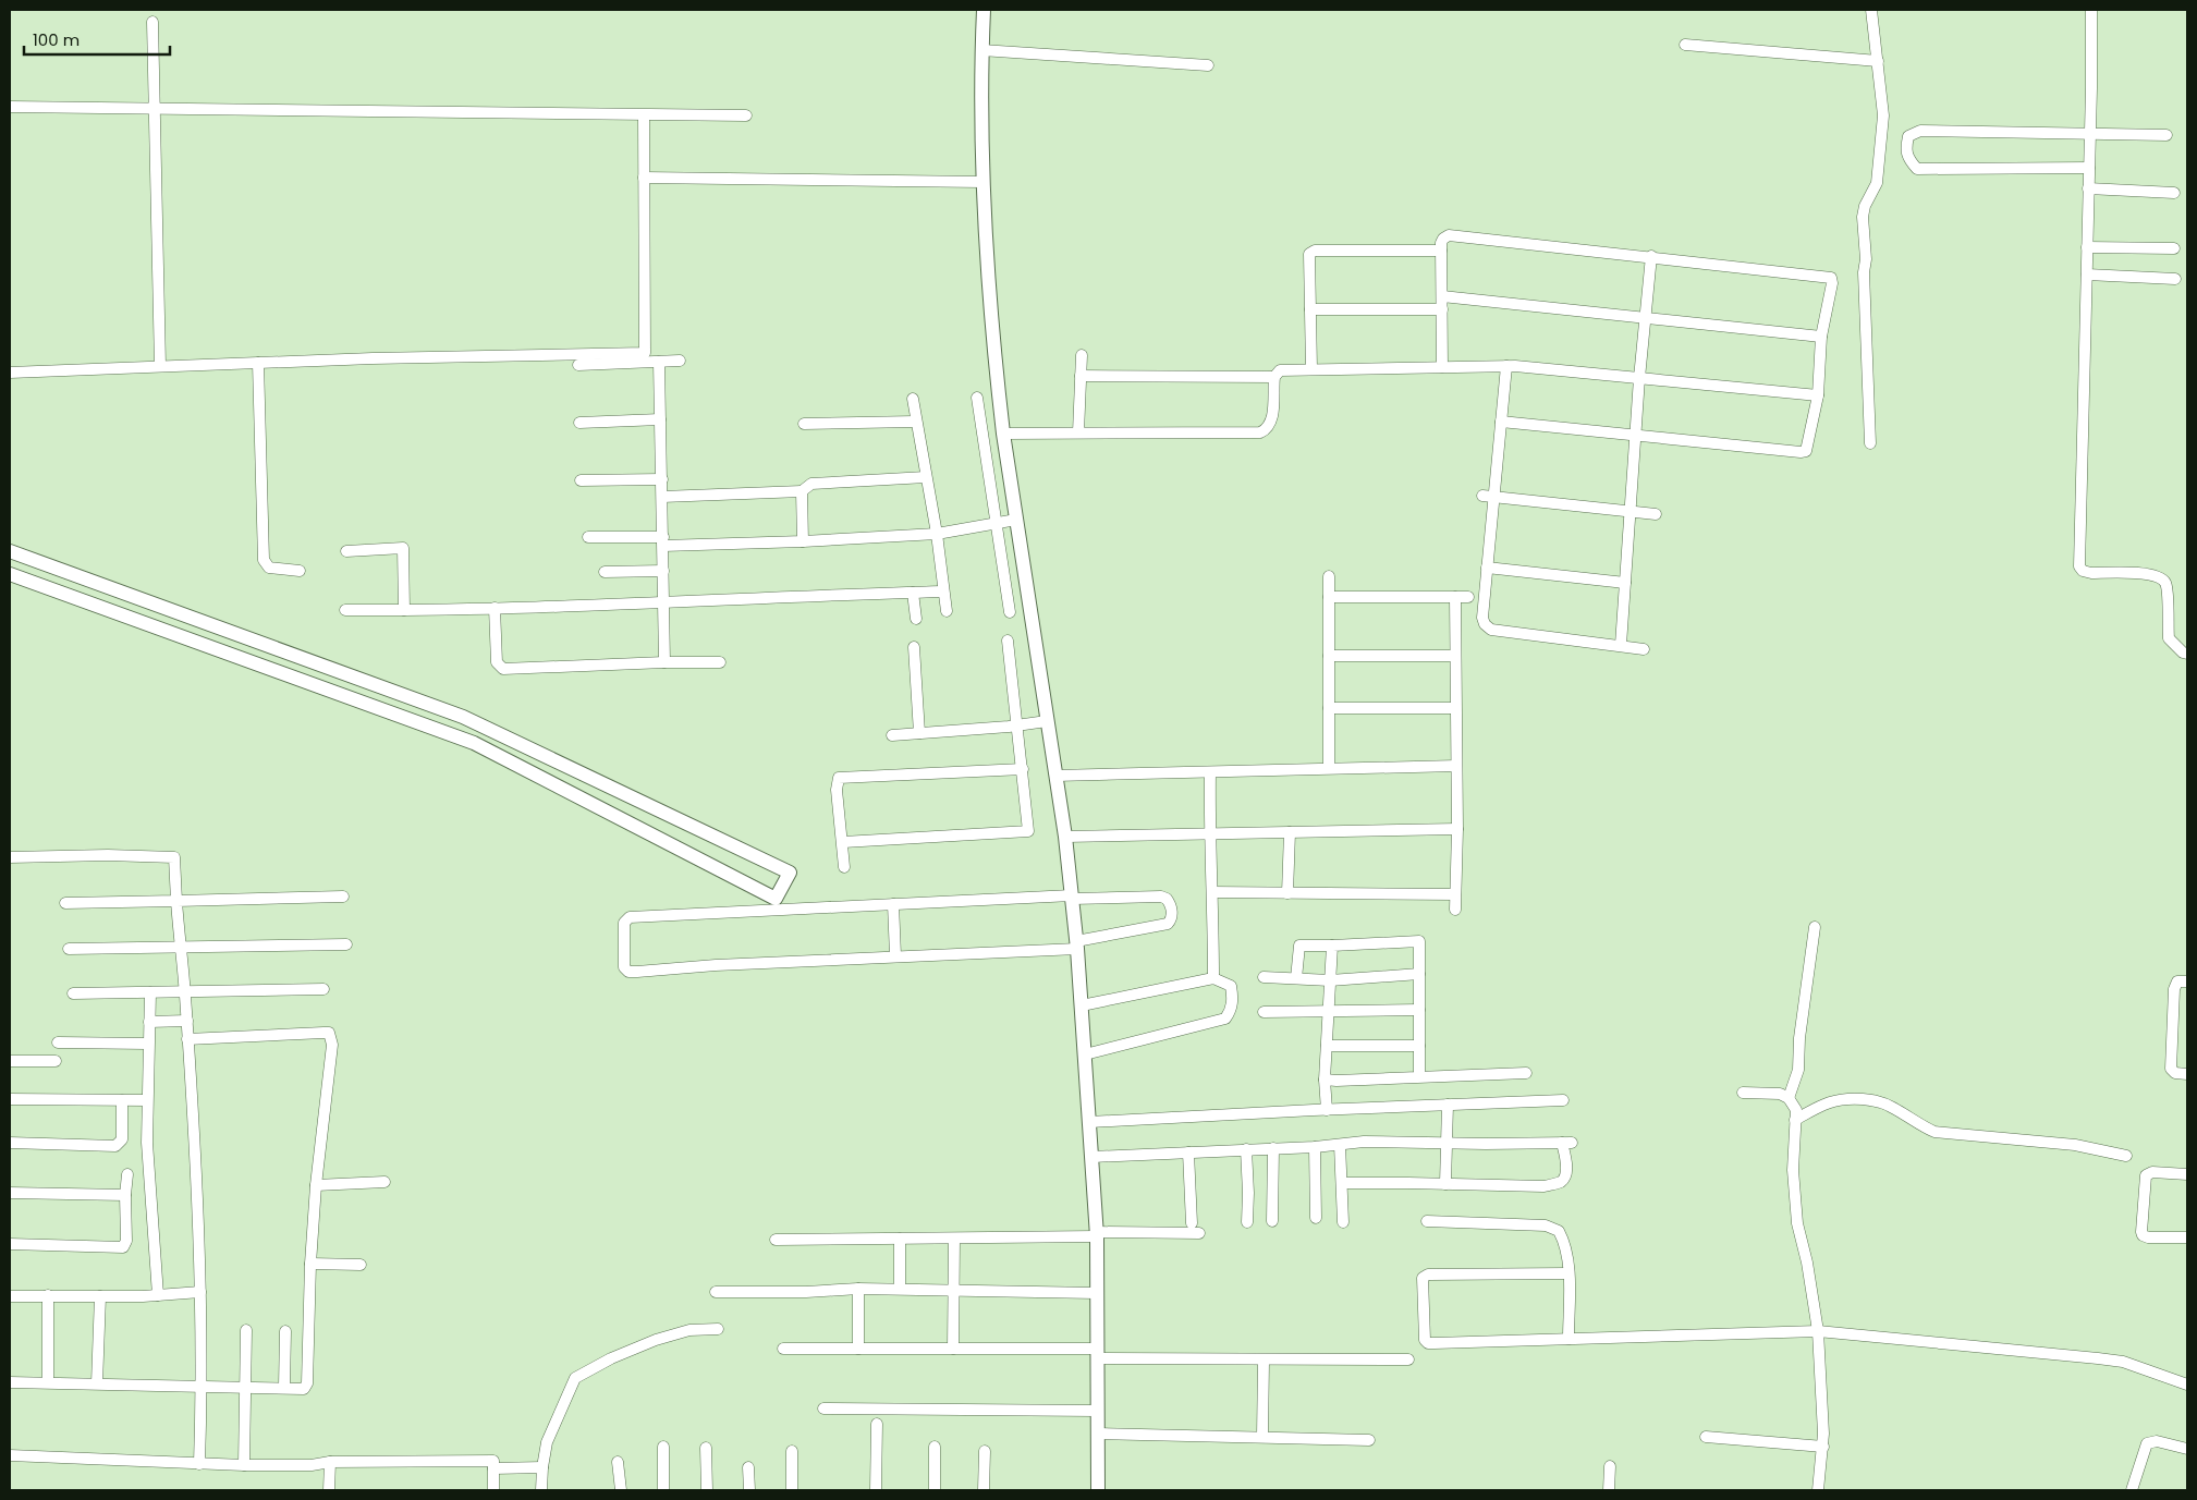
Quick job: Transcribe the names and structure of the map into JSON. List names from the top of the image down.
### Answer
{
  "scale_bar": "100 m"
}
